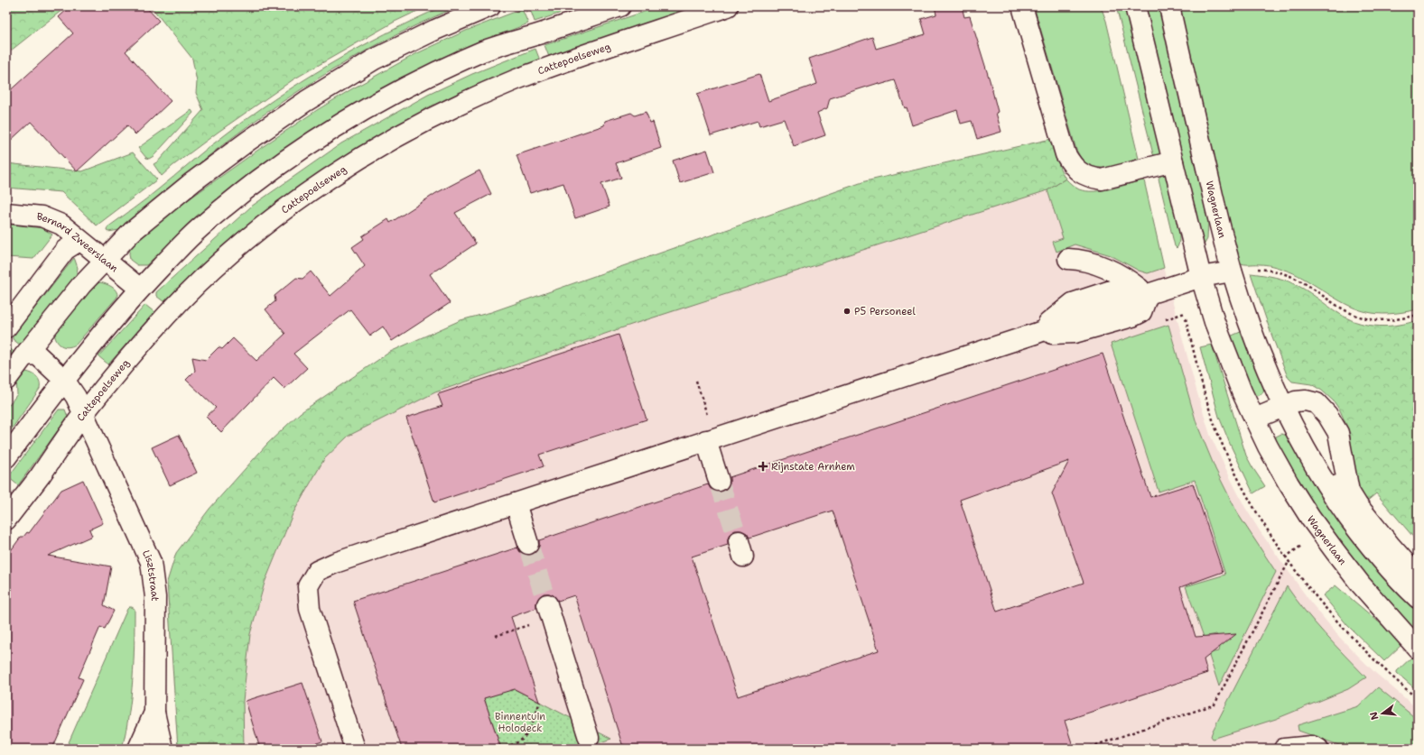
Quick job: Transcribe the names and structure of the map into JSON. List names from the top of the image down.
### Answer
{
  "streets": {
    "street": [
      "Cattepoelseweg",
      "Wagnerlaan",
      "Bernard Zweerslaan",
      "Lisztstraat"
    ]
  },
  "crossings": [
    ["Cattepoelseweg", "Lisztstraat"]
  ],
  "parks": ["Binnentuin Holodeck"],
  "places": {
    "other": ["P5 Personeel"],
    "health": ["Rijnstate Arnhem"]
  },
  "north": "left"
}
